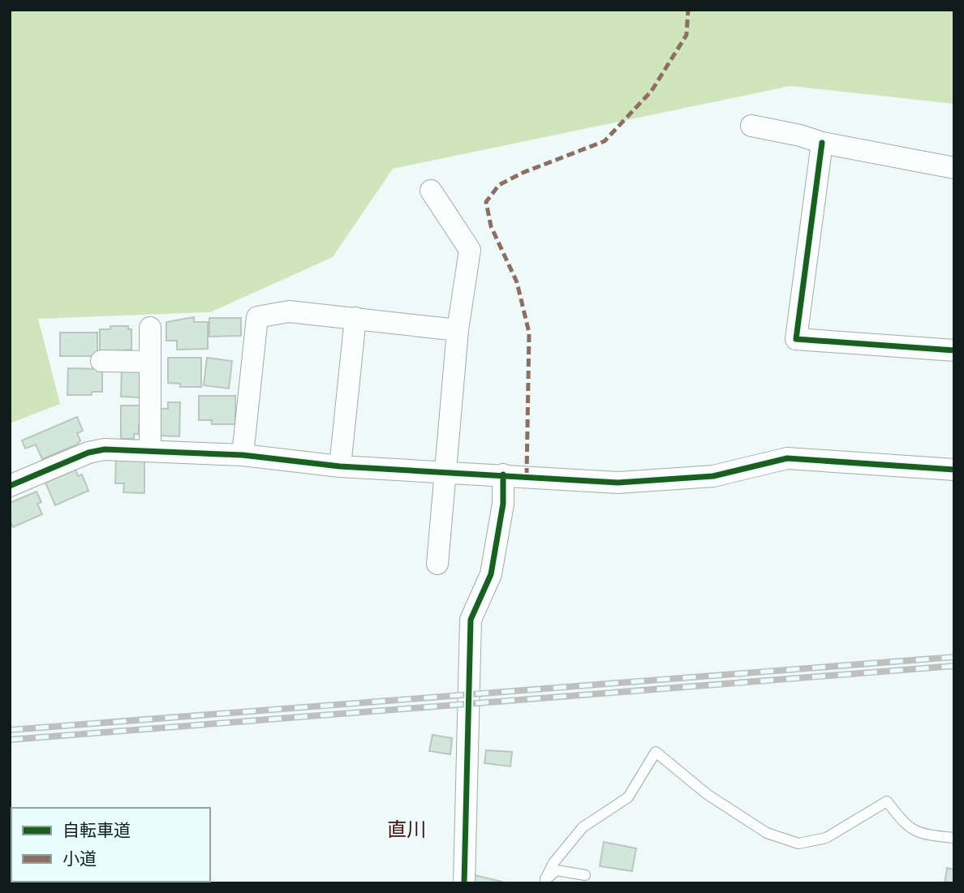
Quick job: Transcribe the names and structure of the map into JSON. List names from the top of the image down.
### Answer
{
  "districts": ["直川"],
  "legend": ["自転車道", "小道"]
}
